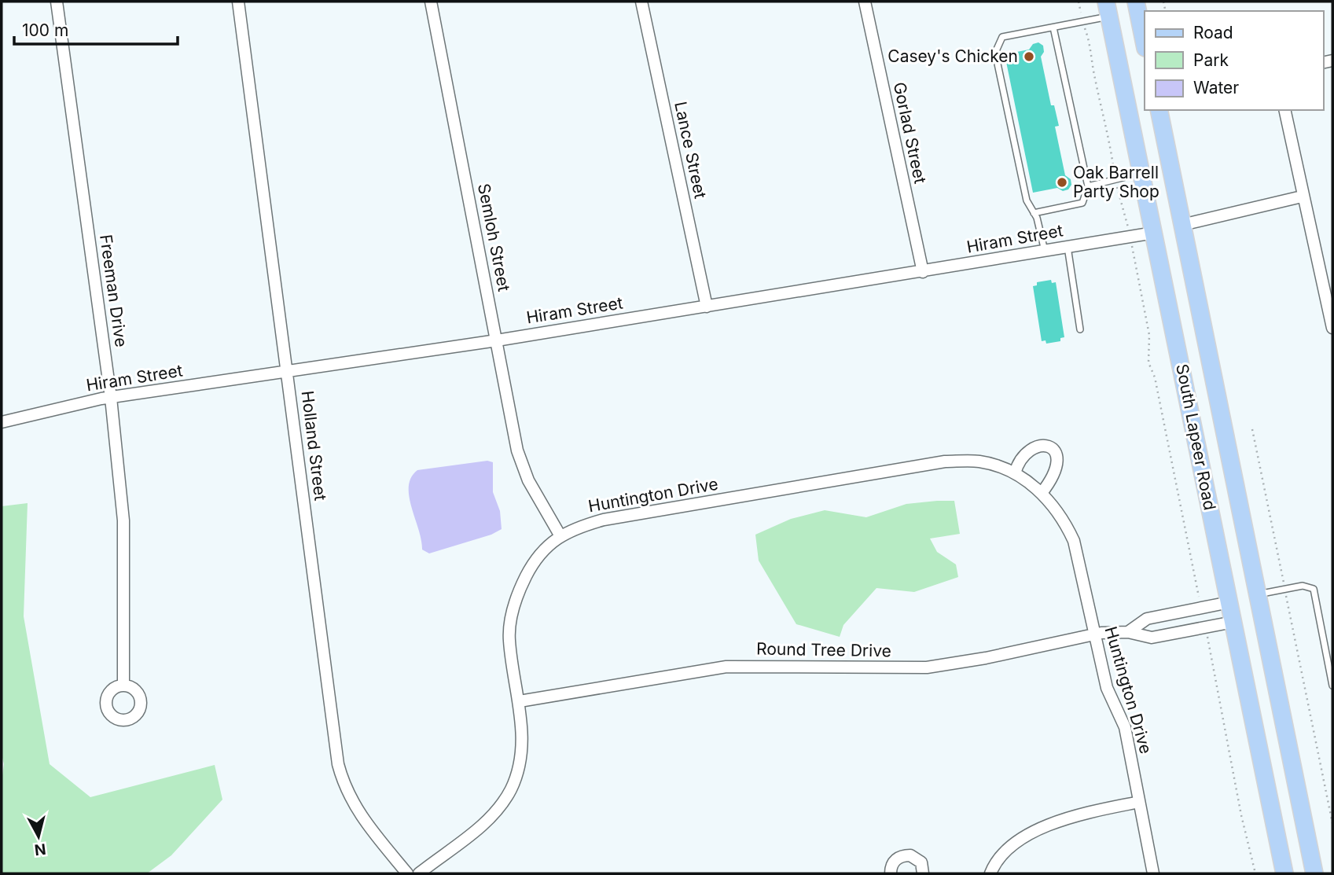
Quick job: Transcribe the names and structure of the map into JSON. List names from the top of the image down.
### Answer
{
  "streets": {
    "main road": ["South Lapeer Road"],
    "street": [
      "Gorlad Street",
      "Lance Street",
      "Semloh Street",
      "Hiram Street",
      "Freeman Drive",
      "Holland Street",
      "Huntington Drive",
      "Round Tree Drive"
    ]
  },
  "crossings": [
    ["Gorlad Street", "Hiram Street"],
    ["Lance Street", "Hiram Street"],
    ["Semloh Street", "Hiram Street"],
    ["Semloh Street", "Huntington Drive"],
    ["Hiram Street", "Freeman Drive"],
    ["Hiram Street", "South Lapeer Road"],
    ["Hiram Street", "Holland Street"],
    ["South Lapeer Road", "Round Tree Drive"],
    ["Huntington Drive", "Round Tree Drive"]
  ],
  "places": ["Casey's Chicken", "Oak Barrell Party Shop"],
  "legend": ["Road", "Park", "Water"],
  "scale_bar": "100 m",
  "north": "bottom"
}
